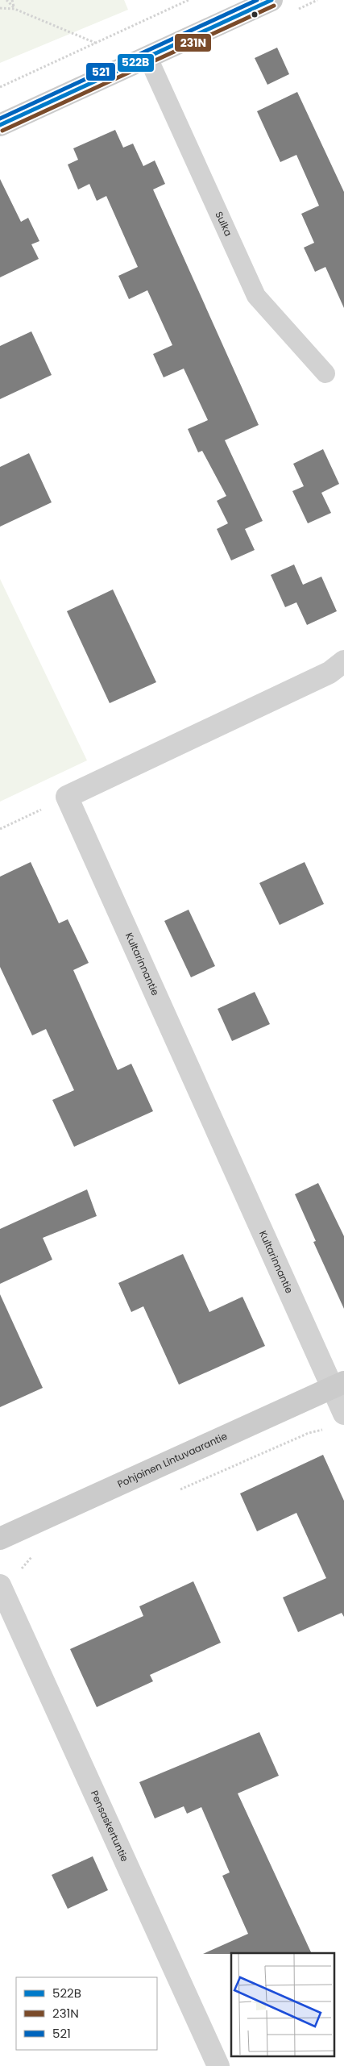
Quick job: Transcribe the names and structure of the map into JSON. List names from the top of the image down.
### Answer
{
  "streets": {
    "street": ["Kultarinnantie", "Pohjoinen Lintuvaarantie", "Pensaskertuntie"],
    "lane": ["Sulka"]
  },
  "crossings": [
    ["Kultarinnantie", "Pohjoinen Lintuvaarantie"]
  ],
  "lines": ["transit line 522B", "transit line 521", "transit line 231N"],
  "legend": ["522B", "231N", "521"]
}
